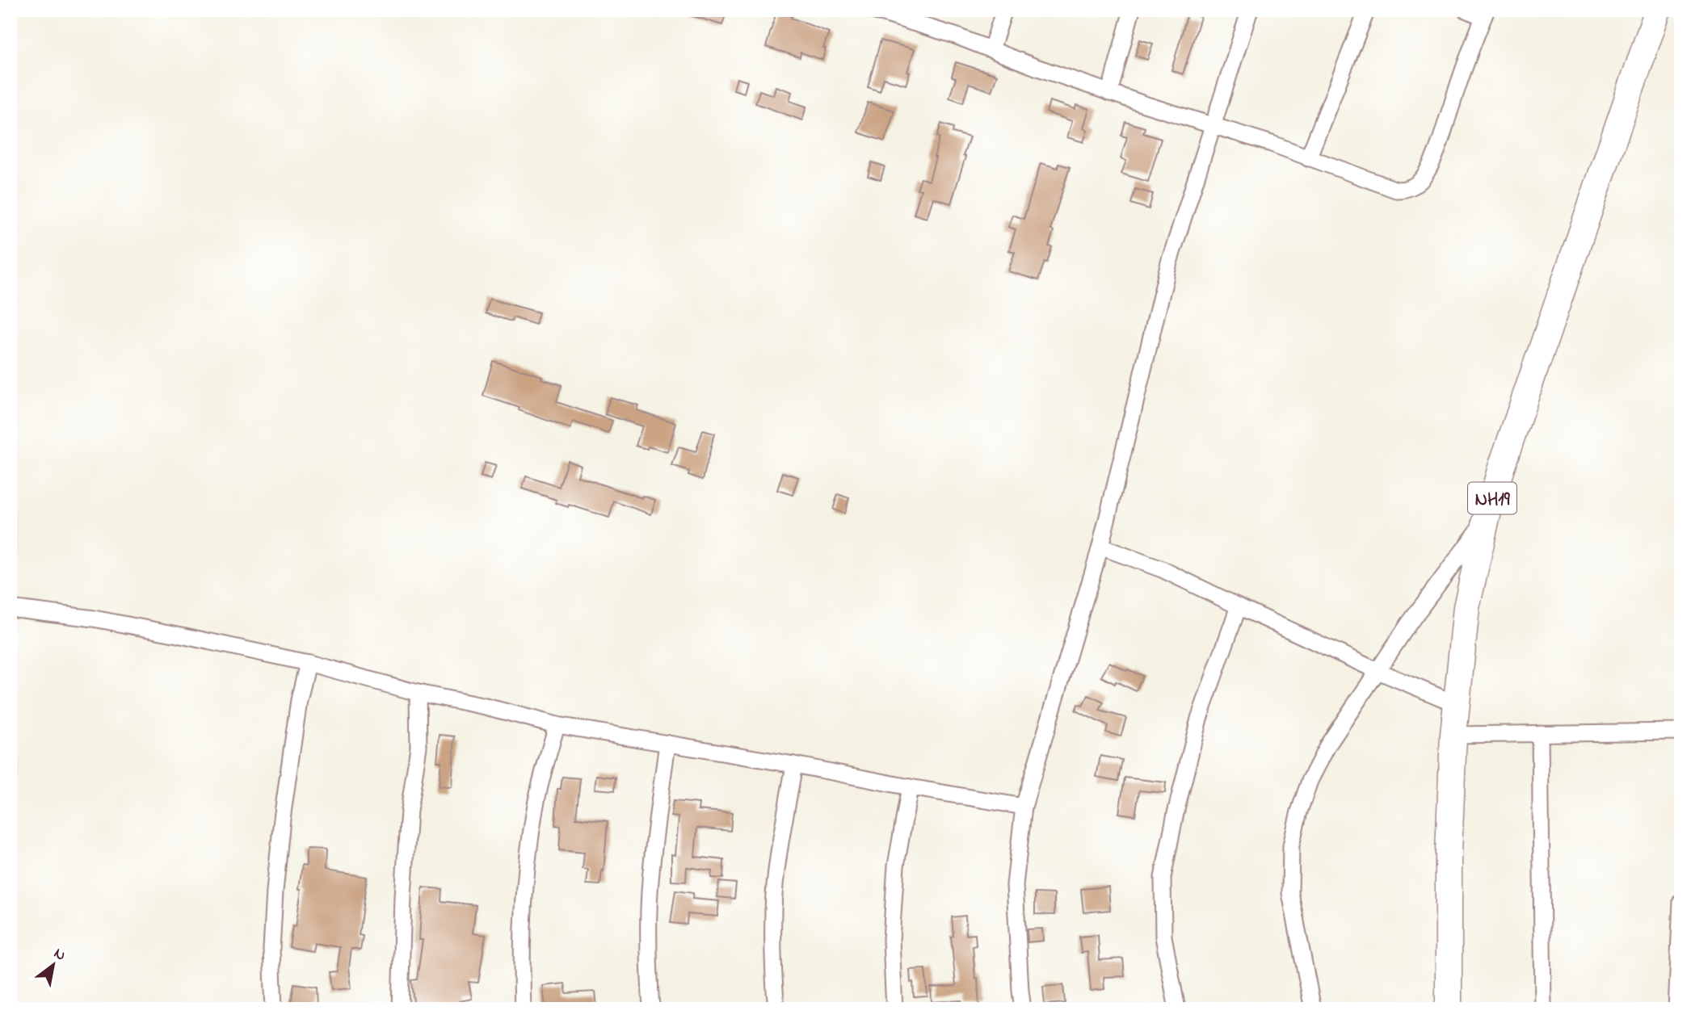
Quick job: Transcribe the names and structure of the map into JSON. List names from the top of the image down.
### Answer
{
  "streets": {
    "highway": ["NH19"]
  },
  "north": "top right"
}
